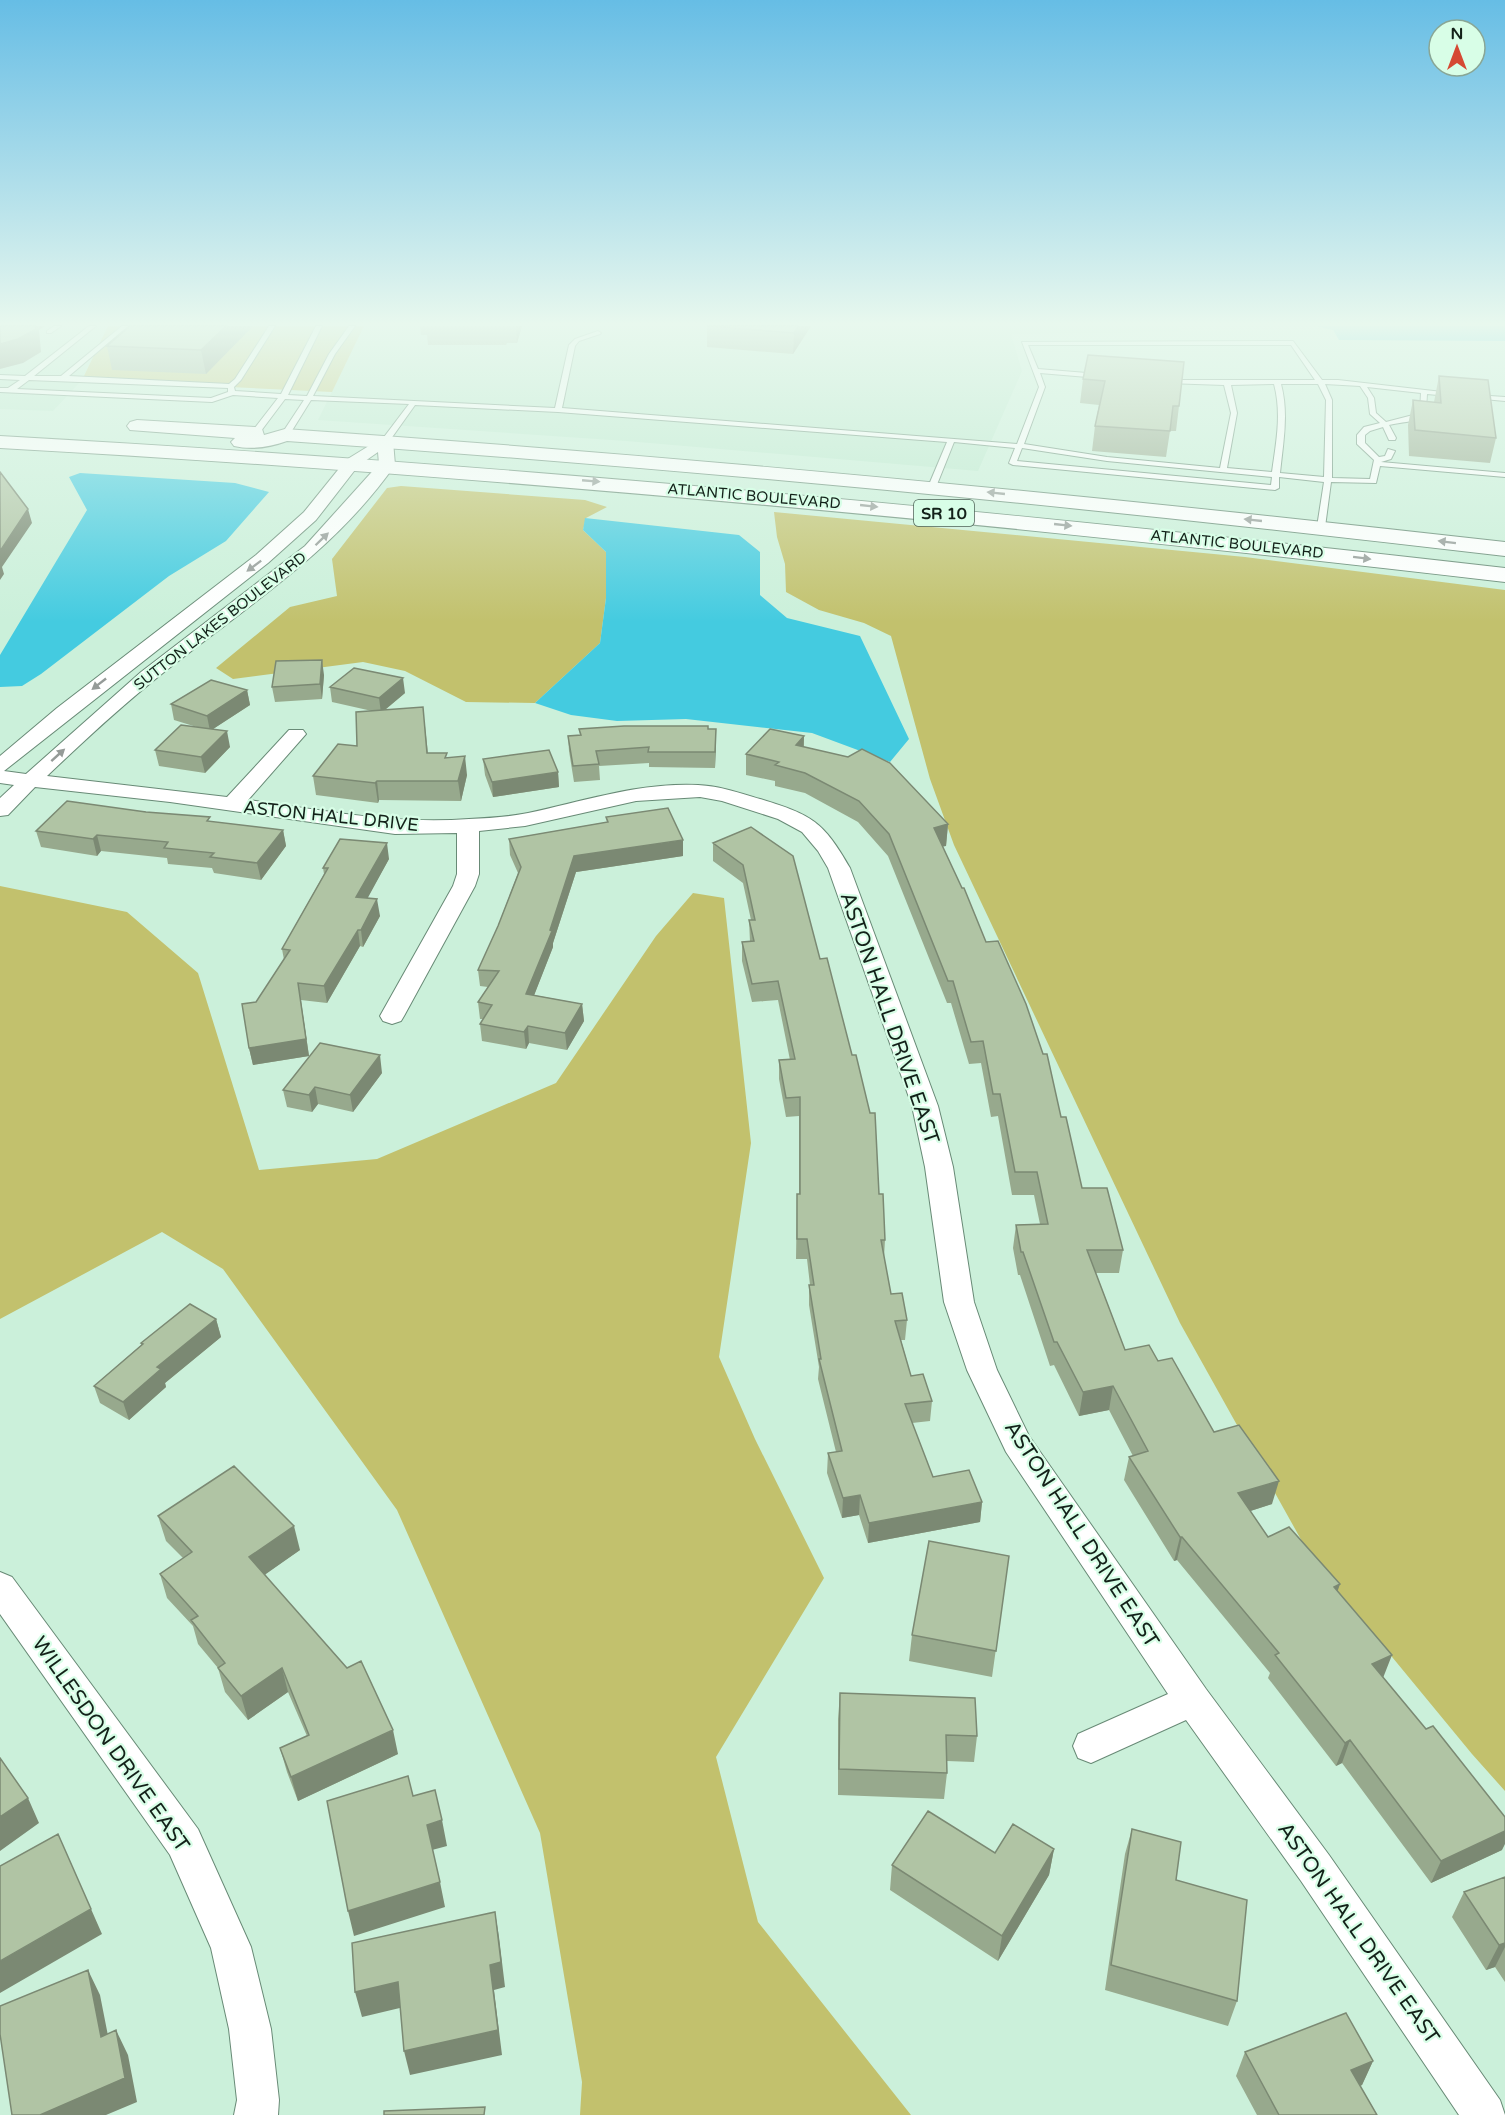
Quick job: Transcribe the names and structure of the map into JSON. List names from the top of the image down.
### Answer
{
  "streets": {
    "highway": ["ATLANTIC BOULEVARD", "SR 10"],
    "street": [
      "SUTTON LAKES BOULEVARD",
      "ASTON HALL DRIVE",
      "ASTON HALL DRIVE EAST",
      "WILLESDON DRIVE EAST"
    ]
  },
  "crossings": [
    ["ATLANTIC BOULEVARD", "SUTTON LAKES BOULEVARD"],
    ["SUTTON LAKES BOULEVARD", "ASTON HALL DRIVE"],
    ["ASTON HALL DRIVE", "ASTON HALL DRIVE EAST"]
  ],
  "north": "top"
}
